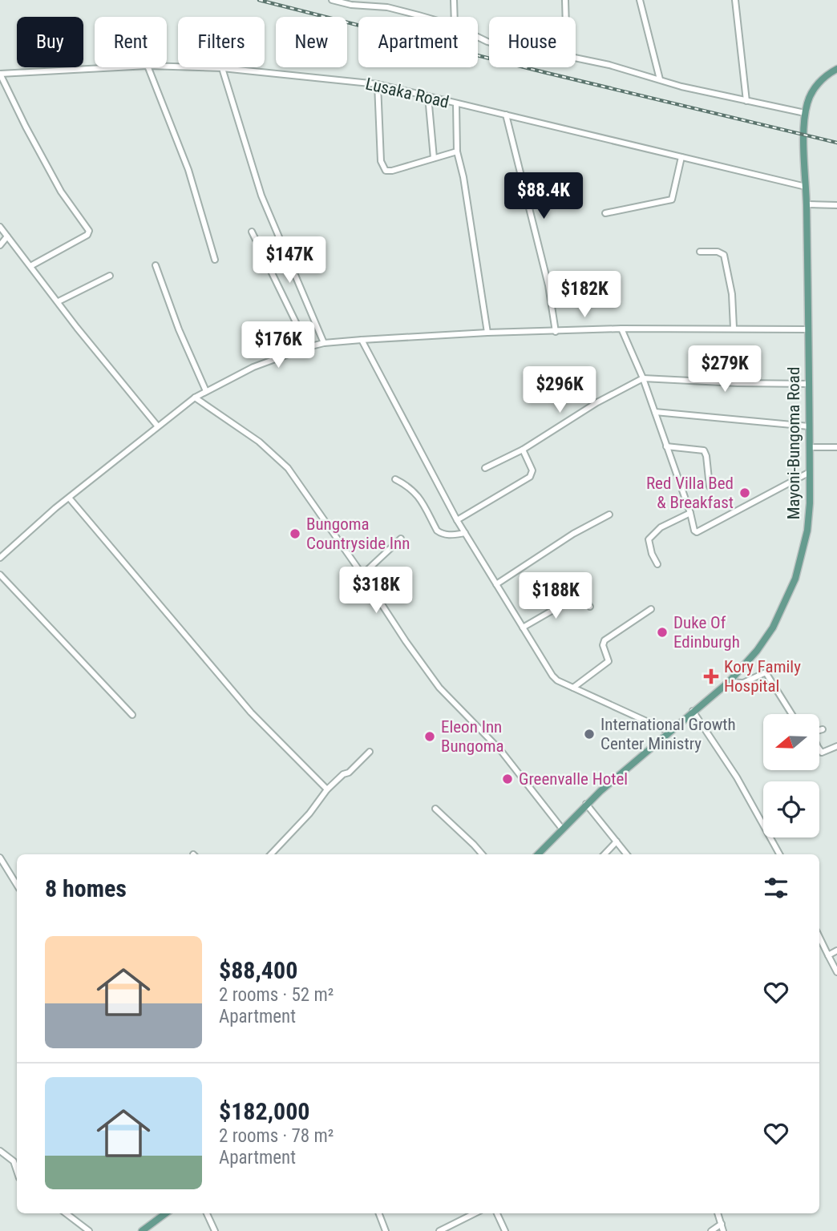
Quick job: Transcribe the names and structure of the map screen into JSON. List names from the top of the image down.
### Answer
{
  "streets": {
    "main road": ["Mayoni-Bungoma Road"],
    "street": ["Lusaka Road"]
  },
  "crossings": [
    ["Lusaka Road", "Mayoni-Bungoma Road"]
  ],
  "places": {
    "other": [
      "Red Villa Bed & Breakfast",
      "Bungoma Countryside Inn",
      "Duke Of Edinburgh",
      "International Growth Center Ministry",
      "Eleon Inn Bungoma",
      "Greenvalle Hotel"
    ],
    "health": ["Kory Family Hospital"]
  },
  "north": "left",
  "page": {
    "chip": [
      "Buy",
      "Rent",
      "Filters",
      "New",
      "Apartment",
      "House"
    ],
    "price": [
      "$88.4K",
      "$147K",
      "$182K",
      "$176K",
      "$279K",
      "$296K",
      "$318K",
      "$188K"
    ],
    "heading": "8 homes",
    "list": [
      {
        "name": "$88,400",
        "note": "2 rooms · 52 m² · Apartment"
      },
      {
        "name": "$182,000",
        "note": "2 rooms · 78 m² · Apartment"
      }
    ]
  }
}
